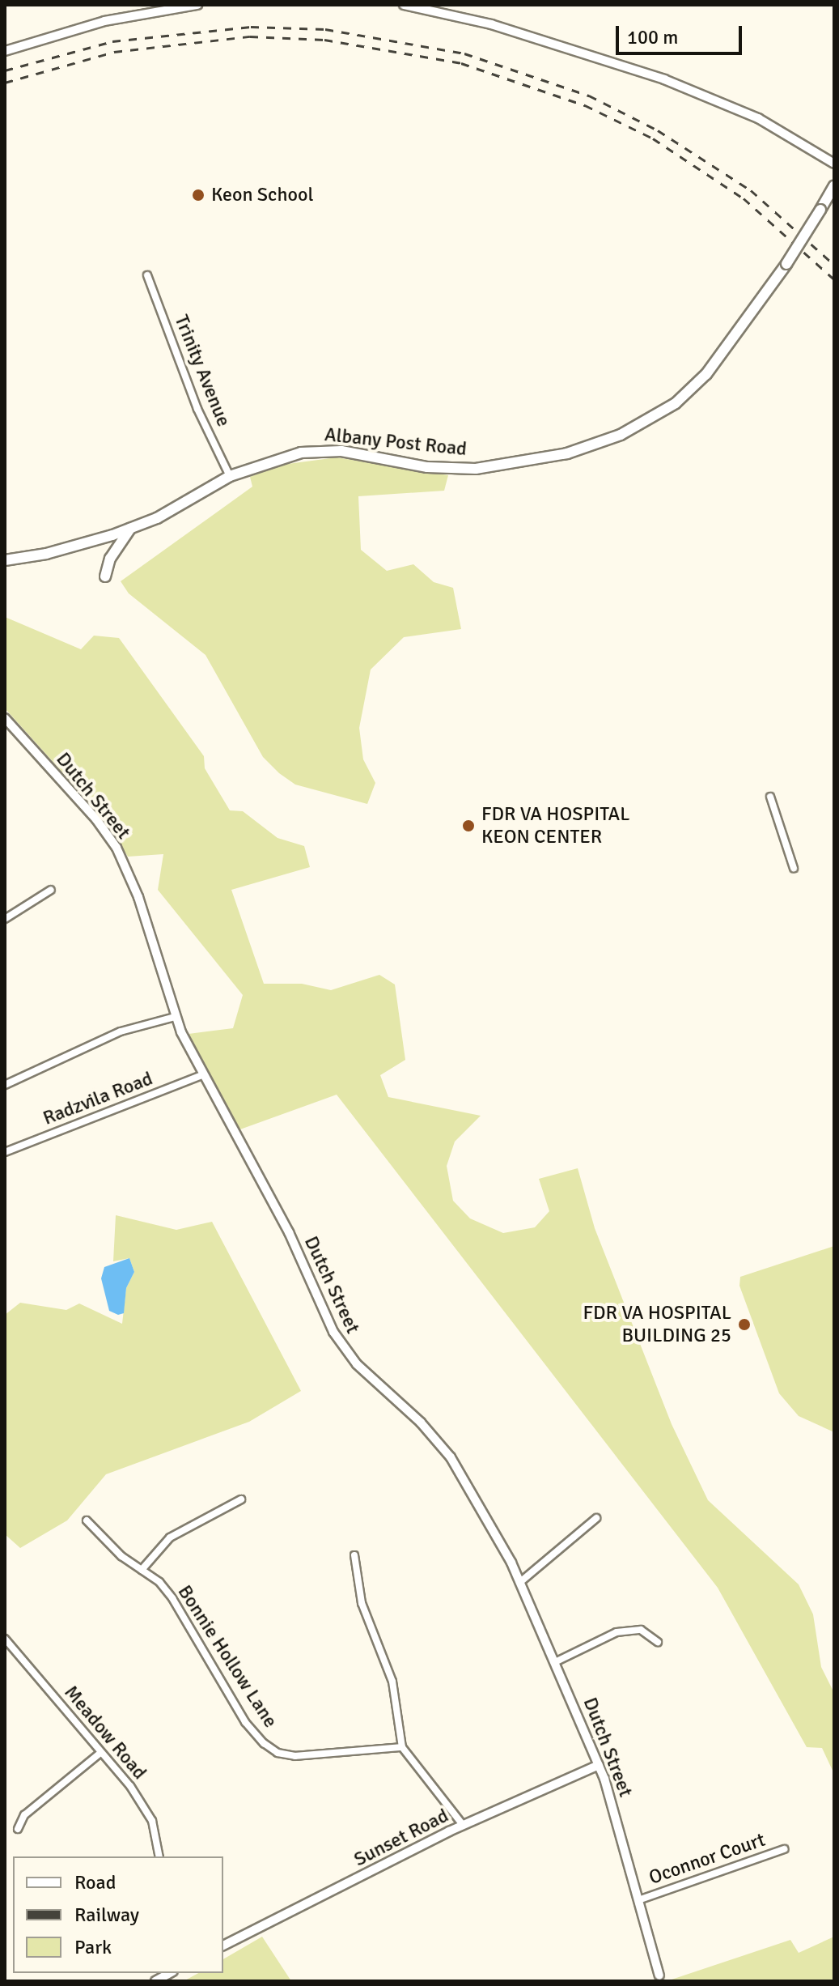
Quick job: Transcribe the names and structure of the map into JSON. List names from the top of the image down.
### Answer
{
  "streets": {
    "main road": ["Albany Post Road"],
    "street": [
      "Trinity Avenue",
      "Dutch Street",
      "Radzvila Road",
      "Bonnie Hollow Lane",
      "Meadow Road",
      "Sunset Road",
      "Oconnor Court"
    ]
  },
  "crossings": [
    ["Trinity Avenue", "Albany Post Road"],
    ["Dutch Street", "Radzvila Road"],
    ["Dutch Street", "Sunset Road"],
    ["Dutch Street", "Oconnor Court"]
  ],
  "places": ["Keon School", "FDR VA HOSPITAL KEON CENTER", "FDR VA HOSPITAL BUILDING 25"],
  "legend": ["Road", "Railway", "Park"],
  "scale_bar": "100 m"
}
